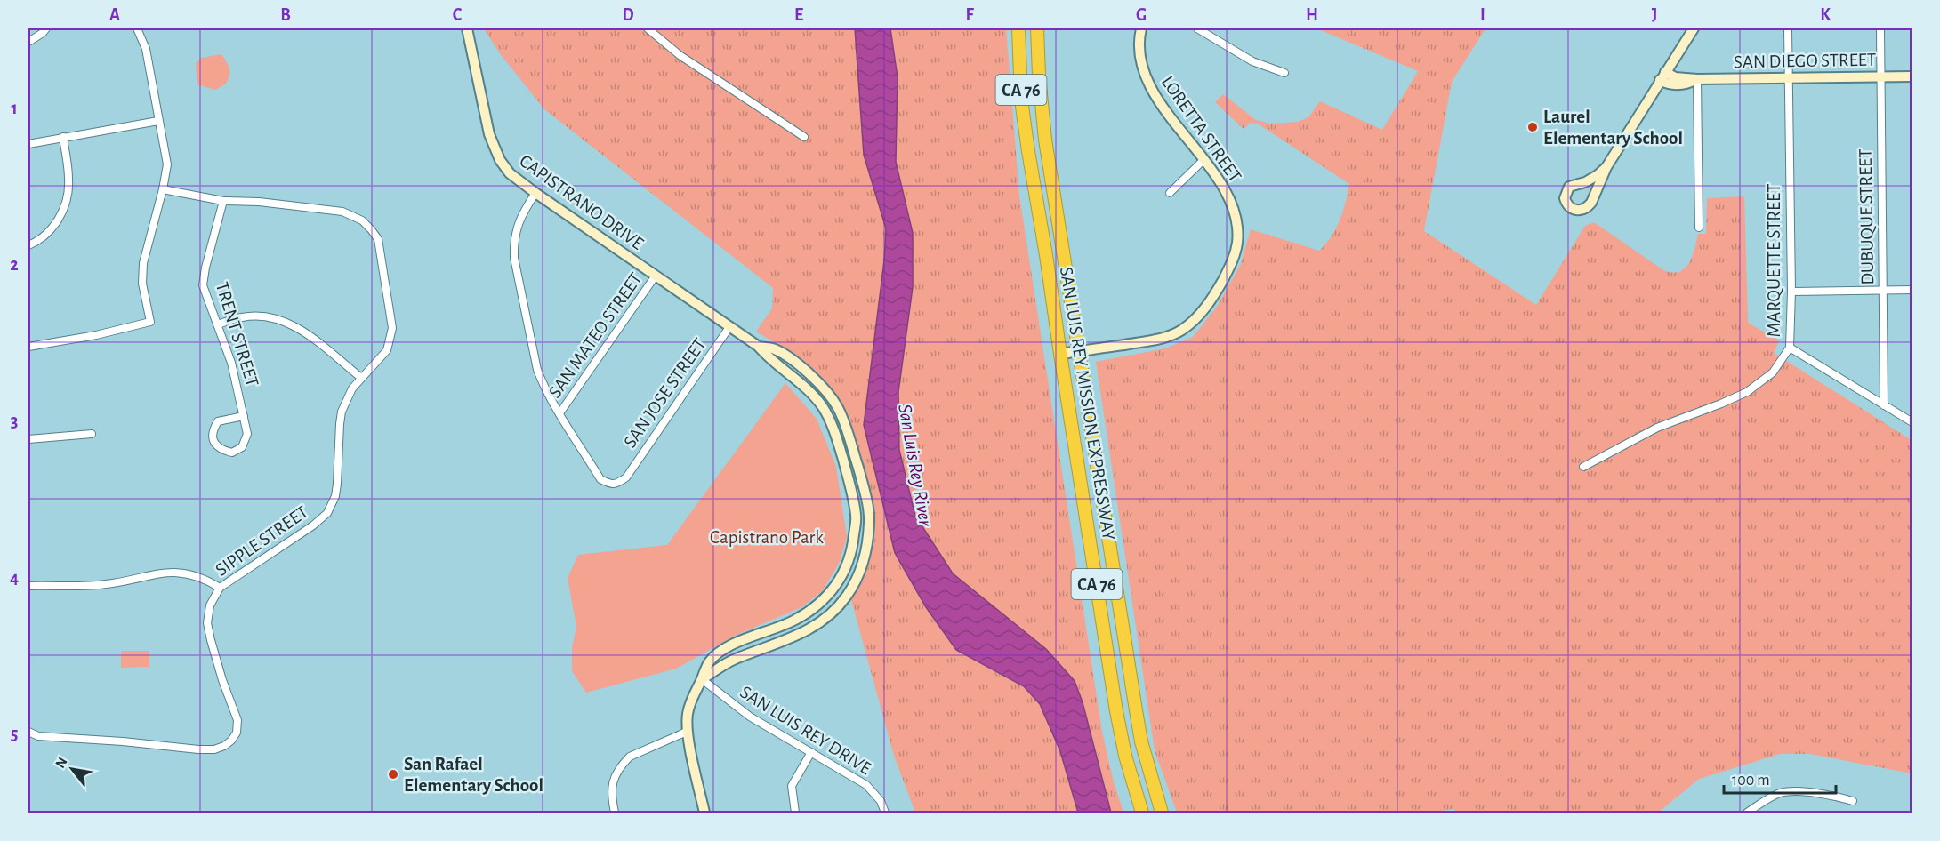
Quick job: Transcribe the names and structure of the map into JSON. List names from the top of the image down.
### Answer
{
  "streets": {
    "highway": ["CA 76", "SAN LUIS REY MISSION EXPRESSWAY"],
    "street": [
      "SAN DIEGO STREET",
      "LORETTA STREET",
      "CAPISTRANO DRIVE",
      "DUBUQUE STREET",
      "MARQUETTE STREET",
      "TRENT STREET",
      "SAN MATEO STREET",
      "SAN JOSE STREET",
      "SIPPLE STREET",
      "SAN LUIS REY DRIVE"
    ]
  },
  "crossings": [
    ["SAN DIEGO STREET", "DUBUQUE STREET"],
    ["SAN DIEGO STREET", "MARQUETTE STREET"],
    ["CA 76", "SAN LUIS REY MISSION EXPRESSWAY"],
    ["LORETTA STREET", "SAN LUIS REY MISSION EXPRESSWAY"],
    ["CAPISTRANO DRIVE", "SAN MATEO STREET"],
    ["CAPISTRANO DRIVE", "SAN JOSE STREET"],
    ["CAPISTRANO DRIVE", "SAN LUIS REY DRIVE"],
    ["TRENT STREET", "SIPPLE STREET"],
    ["SAN MATEO STREET", "SAN JOSE STREET"]
  ],
  "water": ["San Luis Rey River"],
  "parks": ["Capistrano Park"],
  "places": ["Laurel Elementary School", "San Rafael Elementary School"],
  "scale_bar": "100 m",
  "north": "top left",
  "grid": {
    "columns": [
      "A",
      "B",
      "C",
      "D",
      "E",
      "F",
      "G",
      "H",
      "I",
      "J",
      "K"
    ],
    "rows": [
      "1",
      "2",
      "3",
      "4",
      "5"
    ]
  }
}
